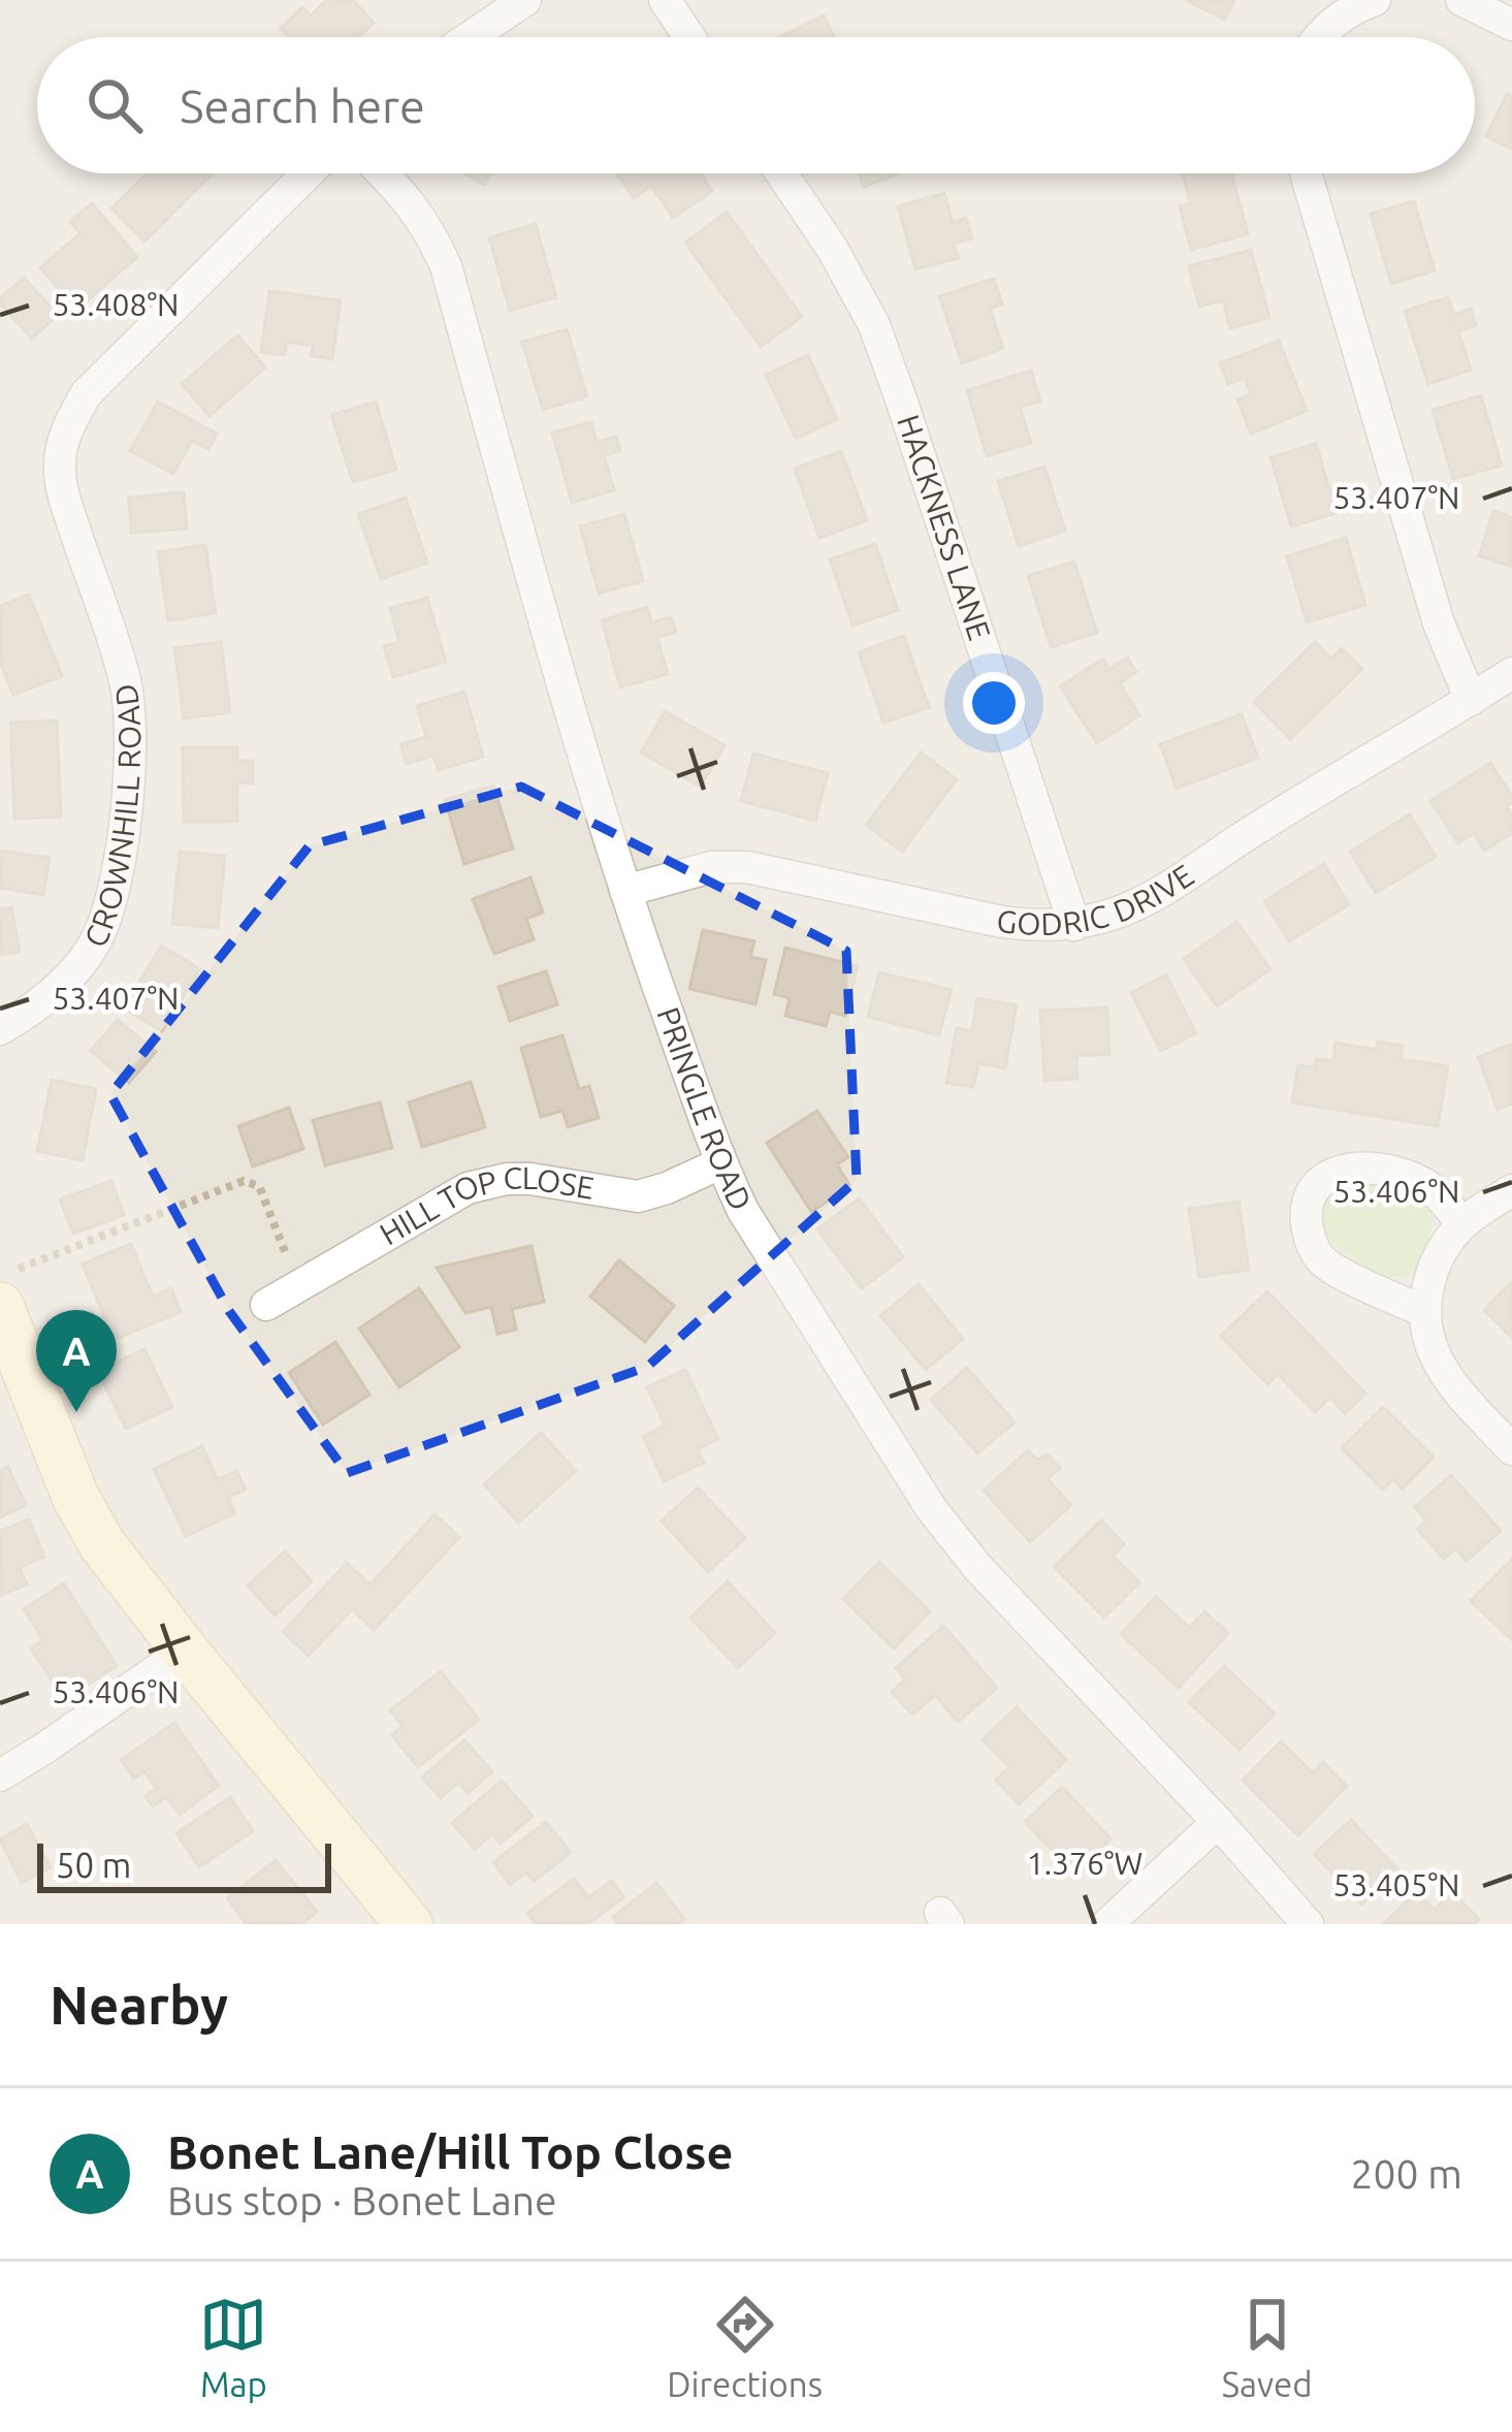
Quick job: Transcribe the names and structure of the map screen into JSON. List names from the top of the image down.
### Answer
{
  "streets": {
    "street": [
      "HACKNESS LANE",
      "CROWNHILL ROAD",
      "GODRIC DRIVE",
      "PRINGLE ROAD",
      "HILL TOP CLOSE"
    ]
  },
  "crossings": [
    ["HACKNESS LANE", "GODRIC DRIVE"],
    ["GODRIC DRIVE", "PRINGLE ROAD"],
    ["PRINGLE ROAD", "HILL TOP CLOSE"]
  ],
  "scale_bar": "50 m",
  "page": {
    "search": "Search here",
    "pins": "A",
    "scale": "50 m",
    "heading": "Nearby",
    "list": [
      {
        "mark": "A",
        "name": "Bonet Lane/Hill Top Close",
        "note": "Bus stop · Bonet Lane",
        "value": "200 m"
      }
    ],
    "nav": ["Map", "Directions", "Saved"]
  },
  "coordinates": [
    "53.408°N",
    "53.407°N",
    "53.406°N",
    "1.376°W",
    "53.405°N"
  ]
}
